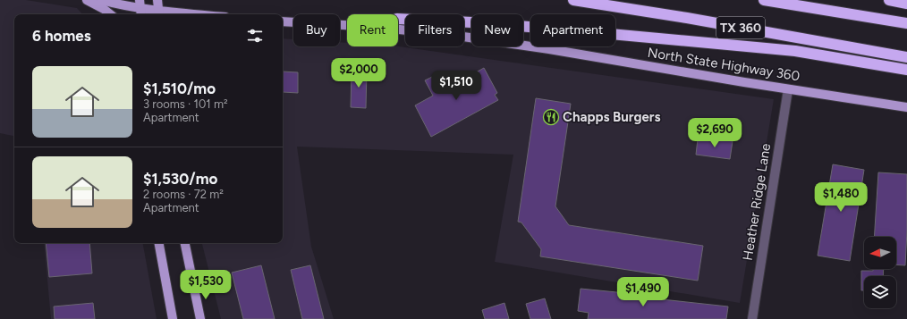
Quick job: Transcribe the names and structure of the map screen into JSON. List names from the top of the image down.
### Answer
{
  "streets": {
    "highway": ["TX 360"],
    "main road": ["North State Highway 360"],
    "street": ["Heather Ridge Lane"]
  },
  "crossings": [
    ["North State Highway 360", "Heather Ridge Lane"]
  ],
  "places": {
    "restaurant": ["Chapps Burgers"]
  },
  "north": "left",
  "page": {
    "chip": [
      "Buy",
      "Rent",
      "Filters",
      "New",
      "Apartment"
    ],
    "heading": "6 homes",
    "list": [
      {
        "name": "$1,510/mo",
        "note": "3 rooms · 101 m² · Apartment"
      },
      {
        "name": "$1,530/mo",
        "note": "2 rooms · 72 m² · Apartment"
      }
    ],
    "price": [
      "$2,000",
      "$1,510",
      "$2,690",
      "$1,480",
      "$1,530",
      "$1,490"
    ]
  }
}
